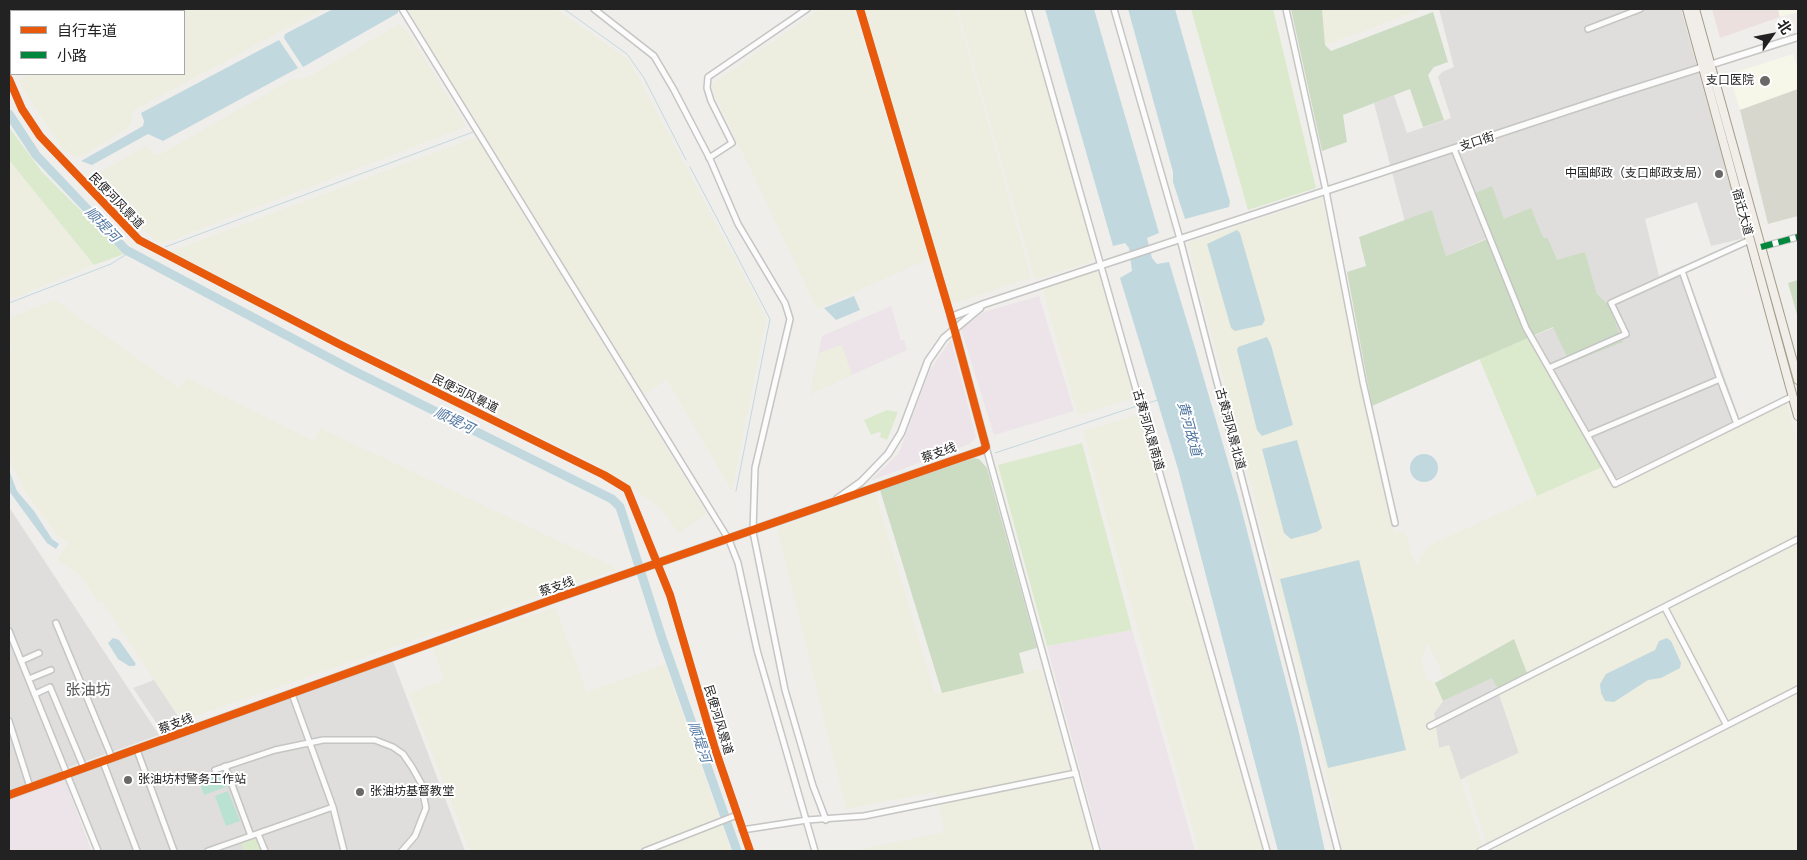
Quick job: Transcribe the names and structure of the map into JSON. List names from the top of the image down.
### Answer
{
  "streets": {
    "main road": ["宿迁大道"],
    "street": [
      "支口街",
      "民便河风景道",
      "古黄河风景北道",
      "古黄河风景南道",
      "蔡支线"
    ]
  },
  "crossings": [
    ["支口街", "宿迁大道"],
    ["支口街", "古黄河风景北道"],
    ["支口街", "古黄河风景南道"],
    ["民便河风景道", "蔡支线"]
  ],
  "districts": ["张油坊"],
  "water": ["顺堤河", "黄河故道"],
  "places": [
    "支口医院",
    "中国邮政（支口邮政支局）",
    "张油坊村警务工作站",
    "张油坊基督教堂"
  ],
  "legend": ["自行车道", "小路"],
  "north": "top right"
}
